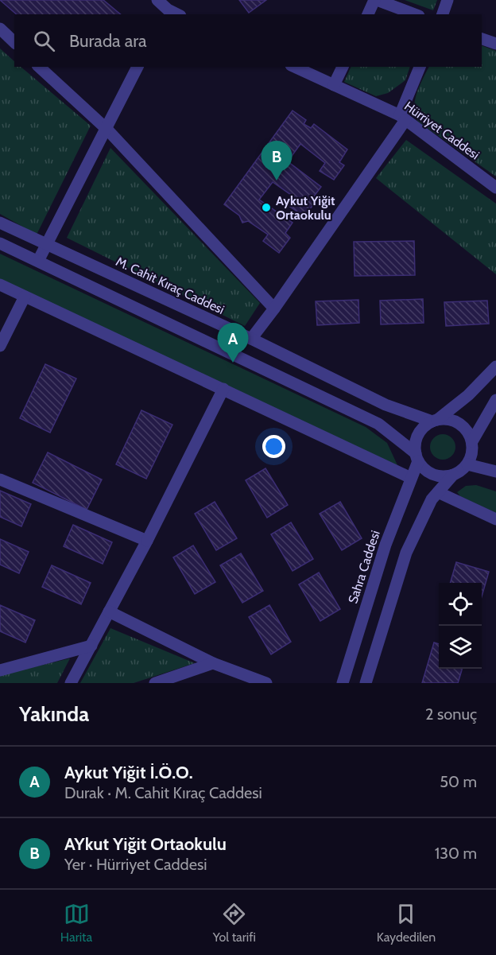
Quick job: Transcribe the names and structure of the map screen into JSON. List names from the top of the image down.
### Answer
{
  "streets": {
    "street": ["Hürriyet Caddesi", "M. Cahit Kıraç Caddesi", "Sahra Caddesi"]
  },
  "crossings": [
    ["M. Cahit Kıraç Caddesi", "Sahra Caddesi"]
  ],
  "places": ["Aykut Yiğit Ortaokulu"],
  "page": {
    "search": "Burada ara",
    "pins": ["B", "A"],
    "heading": ["Yakında", "2 sonuç"],
    "list": [
      {
        "mark": "A",
        "name": "Aykut Yiğit İ.Ö.O.",
        "note": "Durak · M. Cahit Kıraç Caddesi",
        "value": "50 m"
      },
      {
        "mark": "B",
        "name": "AYkut Yiğit Ortaokulu",
        "note": "Yer · Hürriyet Caddesi",
        "value": "130 m"
      }
    ],
    "nav": ["Harita", "Yol tarifi", "Kaydedilen"]
  }
}
